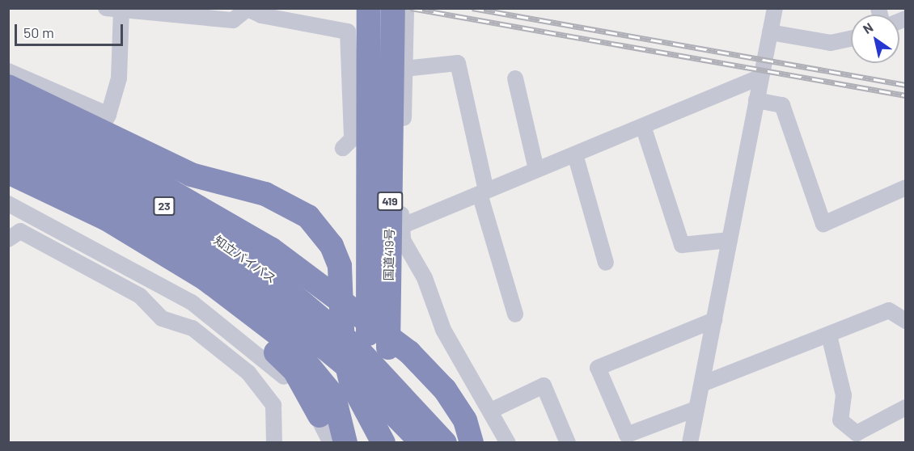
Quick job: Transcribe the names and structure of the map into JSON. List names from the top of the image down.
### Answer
{
  "streets": {
    "highway": [
      "419",
      "23",
      "国道419号",
      "知立バイパス"
    ]
  },
  "scale_bar": "50 m",
  "north": "top left"
}
